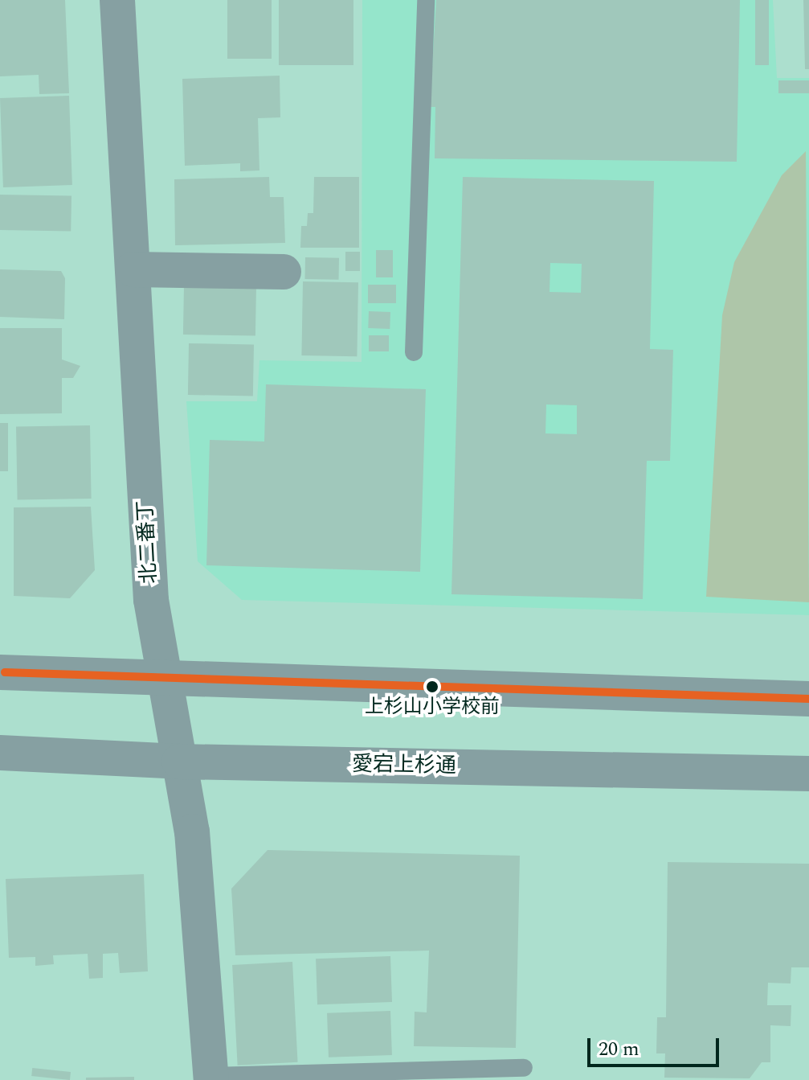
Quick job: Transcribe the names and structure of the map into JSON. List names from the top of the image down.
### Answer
{
  "streets": {
    "street": ["北二番丁", "愛宕上杉通"]
  },
  "crossings": [
    ["北二番丁", "愛宕上杉通"]
  ],
  "places": ["上杉山小学校前"],
  "scale_bar": "20 m"
}
